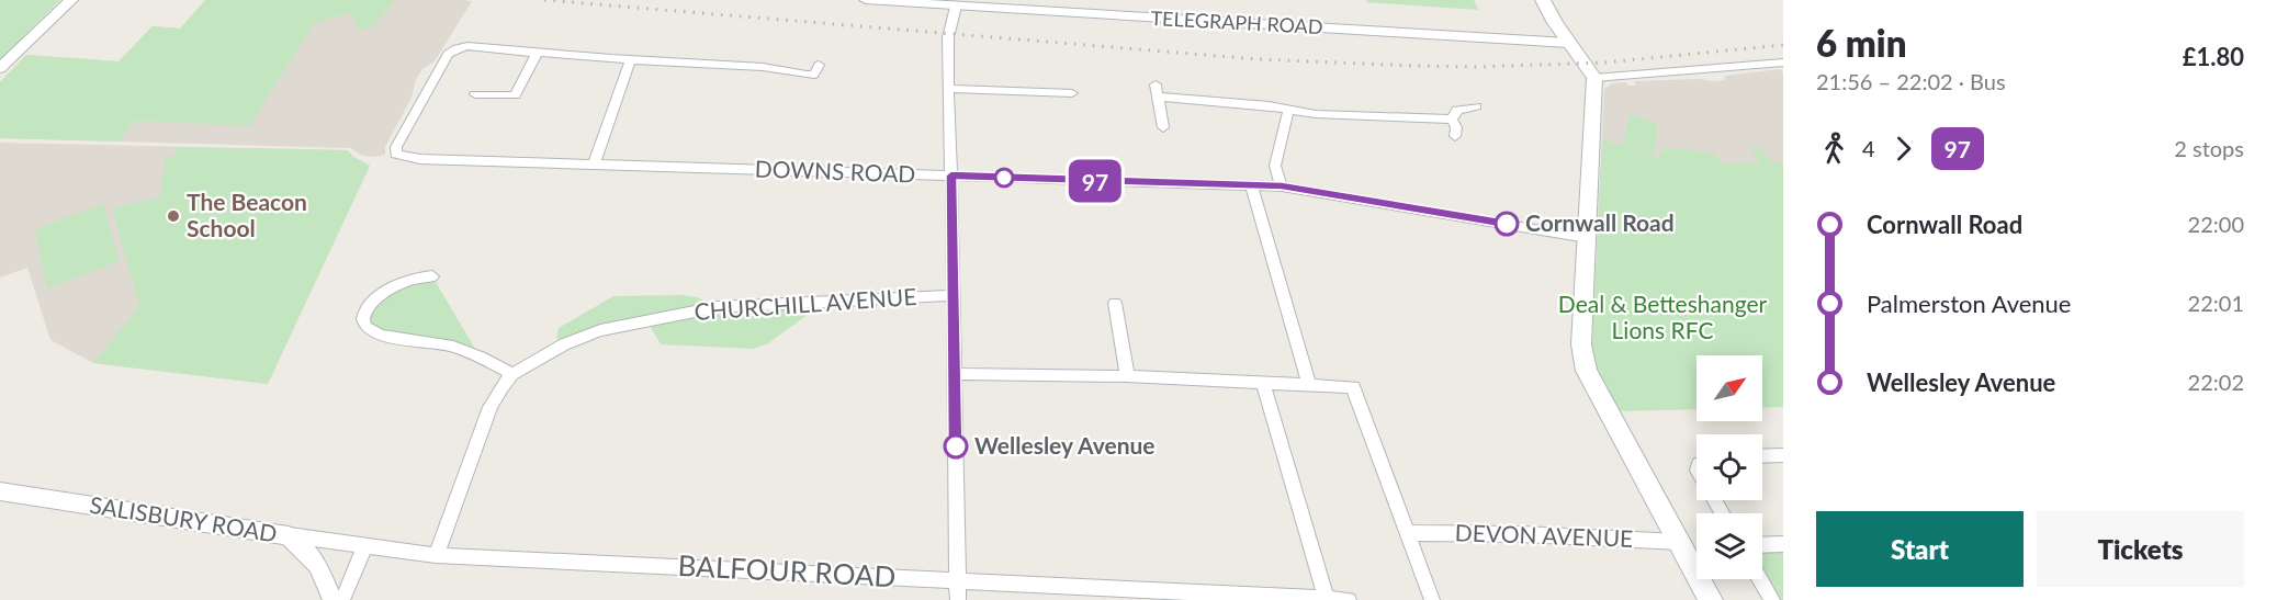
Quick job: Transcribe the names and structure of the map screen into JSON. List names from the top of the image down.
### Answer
{
  "streets": {
    "street": [
      "TELEGRAPH ROAD",
      "DOWNS ROAD",
      "CHURCHILL AVENUE",
      "SALISBURY ROAD",
      "DEVON AVENUE",
      "BALFOUR ROAD"
    ]
  },
  "crossings": [
    ["CHURCHILL AVENUE", "BALFOUR ROAD"],
    ["SALISBURY ROAD", "BALFOUR ROAD"]
  ],
  "parks": ["Deal & Betteshanger Lions RFC"],
  "places": ["The Beacon School", "Cornwall Road", "Wellesley Avenue"],
  "lines": ["bus line 97"],
  "north": "top right",
  "page": {
    "on_map": "97",
    "heading": ["6 min", "21:56 – 22:02 · Bus", "£1.80"],
    "legs": ["4", "97", "2 stops"],
    "list": [
      {
        "name": "Cornwall Road",
        "value": "22:00"
      },
      {
        "name": "Palmerston Avenue",
        "value": "22:01"
      },
      {
        "name": "Wellesley Avenue",
        "value": "22:02"
      }
    ],
    "buttons": ["Start", "Tickets"]
  }
}
